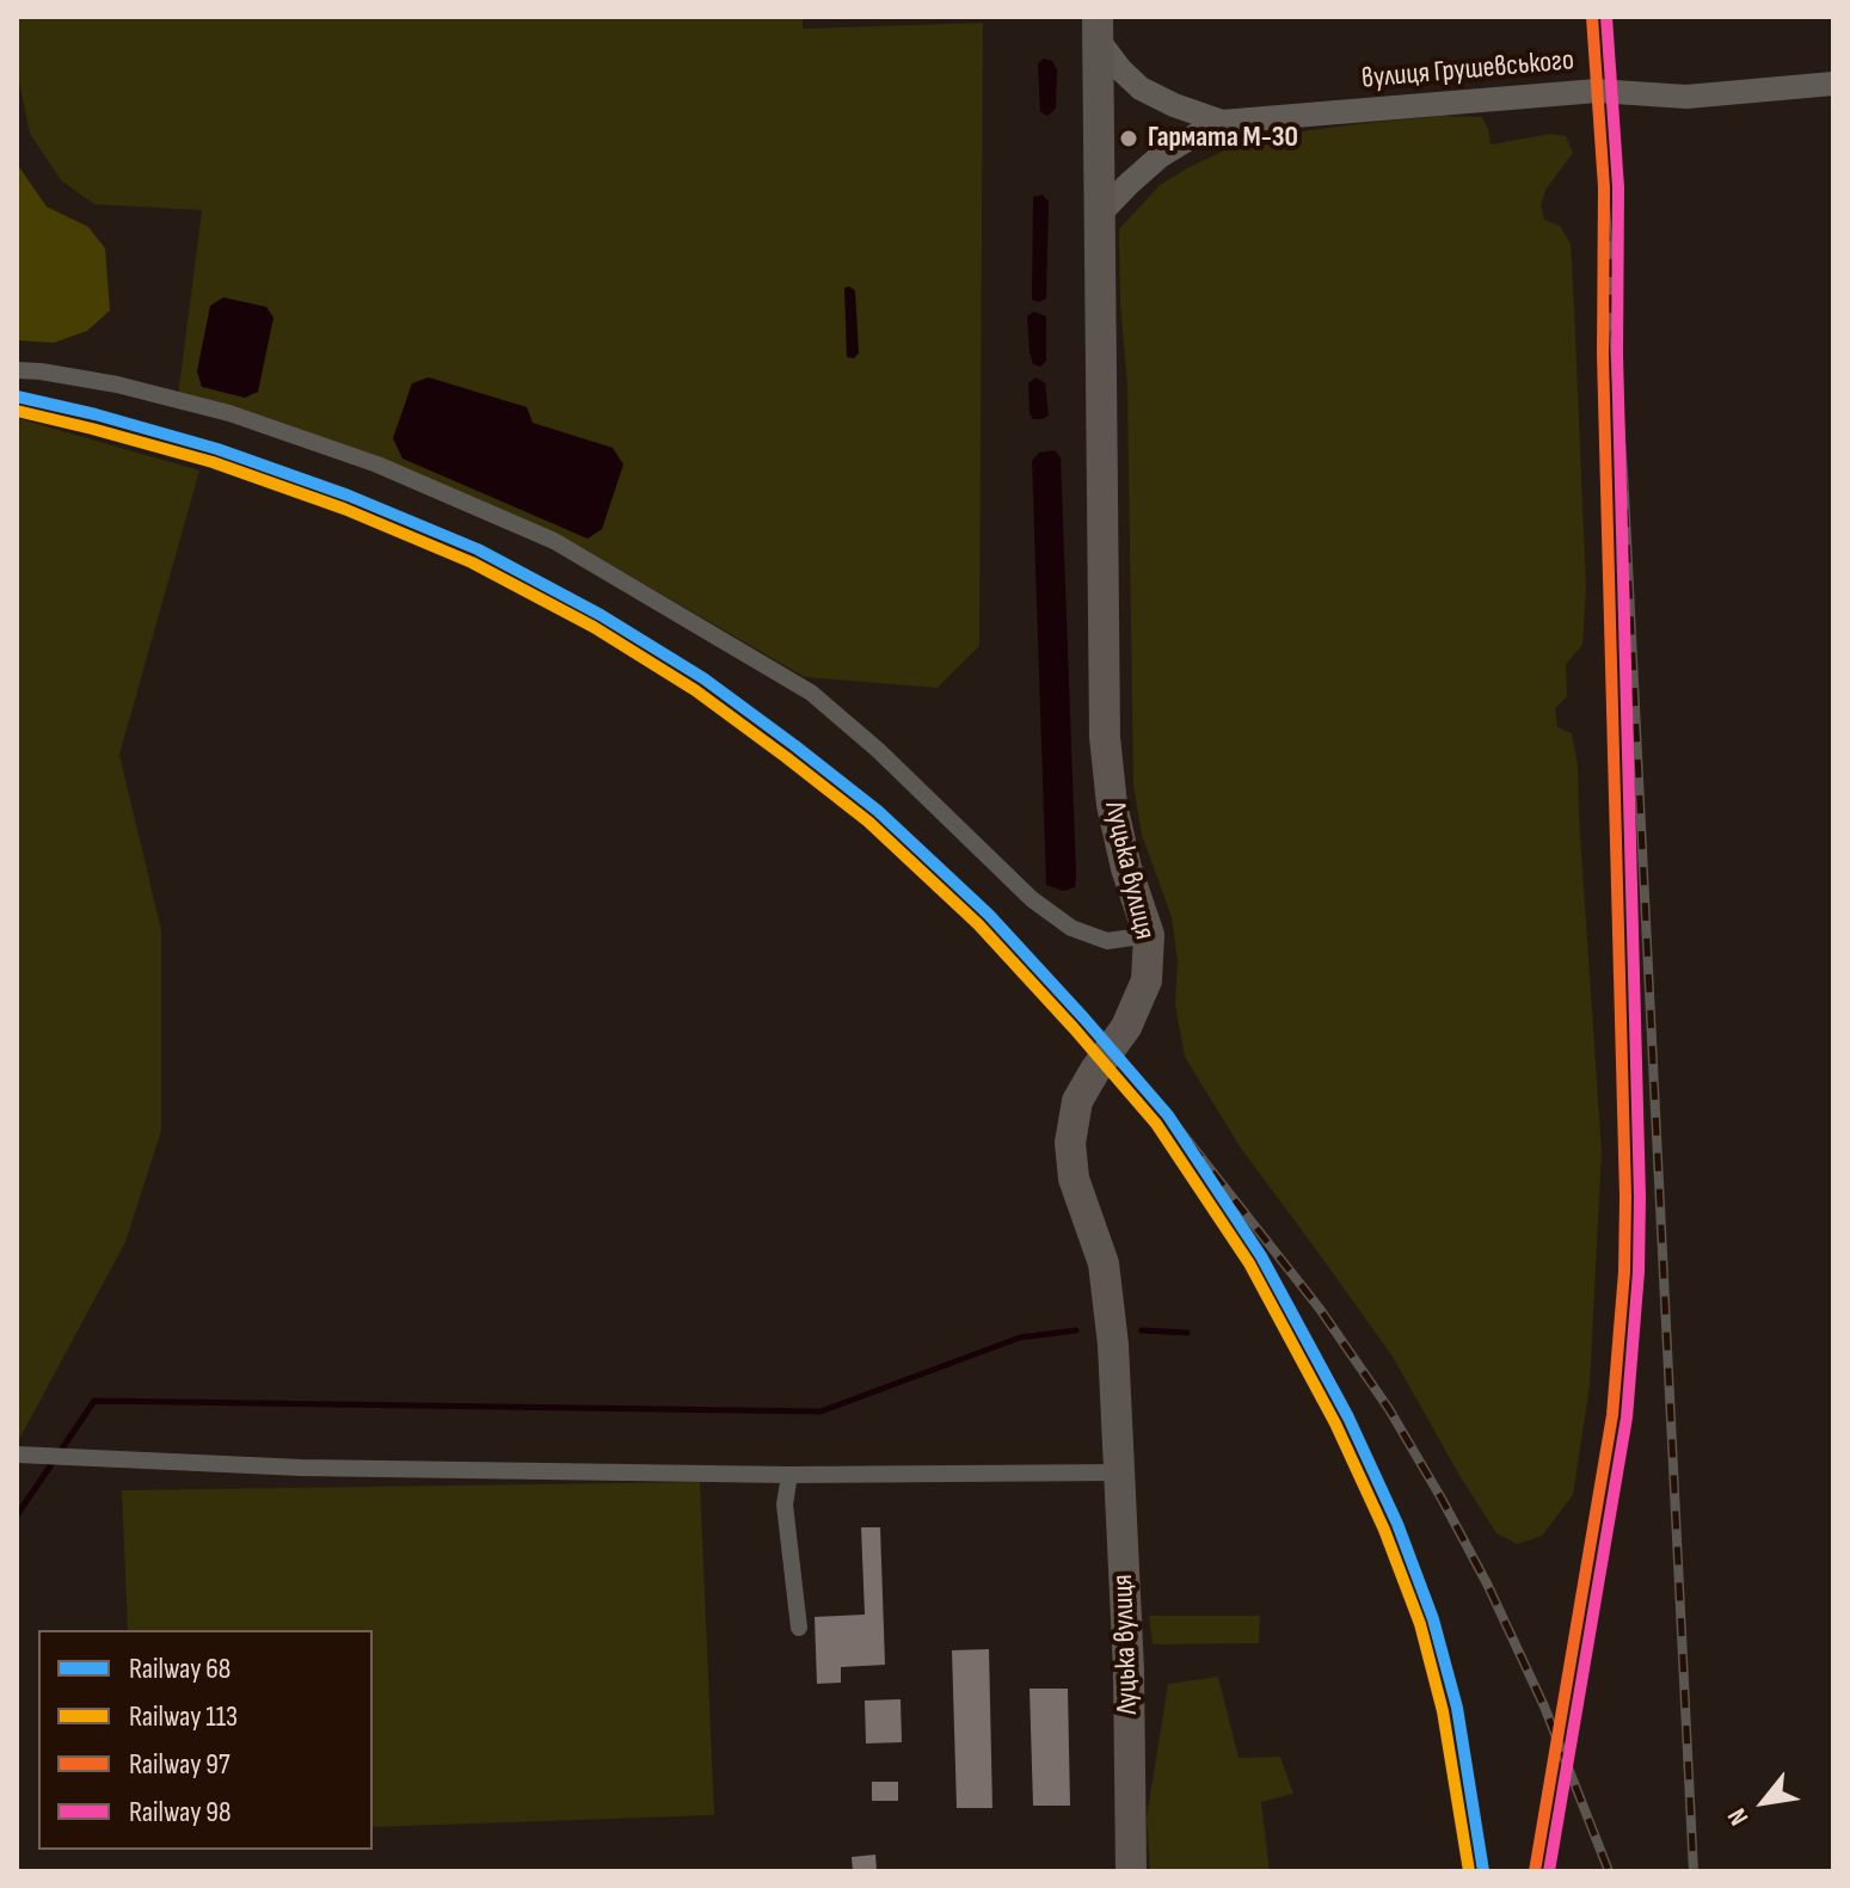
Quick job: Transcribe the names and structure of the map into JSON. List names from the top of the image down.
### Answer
{
  "streets": {
    "highway": ["Луцька вулиця"],
    "street": ["вулиця Грушевського"]
  },
  "crossings": [
    ["вулиця Грушевського", "Луцька вулиця"]
  ],
  "places": ["Гармата М-30"],
  "lines": [
    "rail line 97",
    "rail line 98",
    "rail line 68",
    "rail line 113"
  ],
  "legend": [
    "Railway 68",
    "Railway 113",
    "Railway 97",
    "Railway 98"
  ],
  "north": "bottom left"
}
